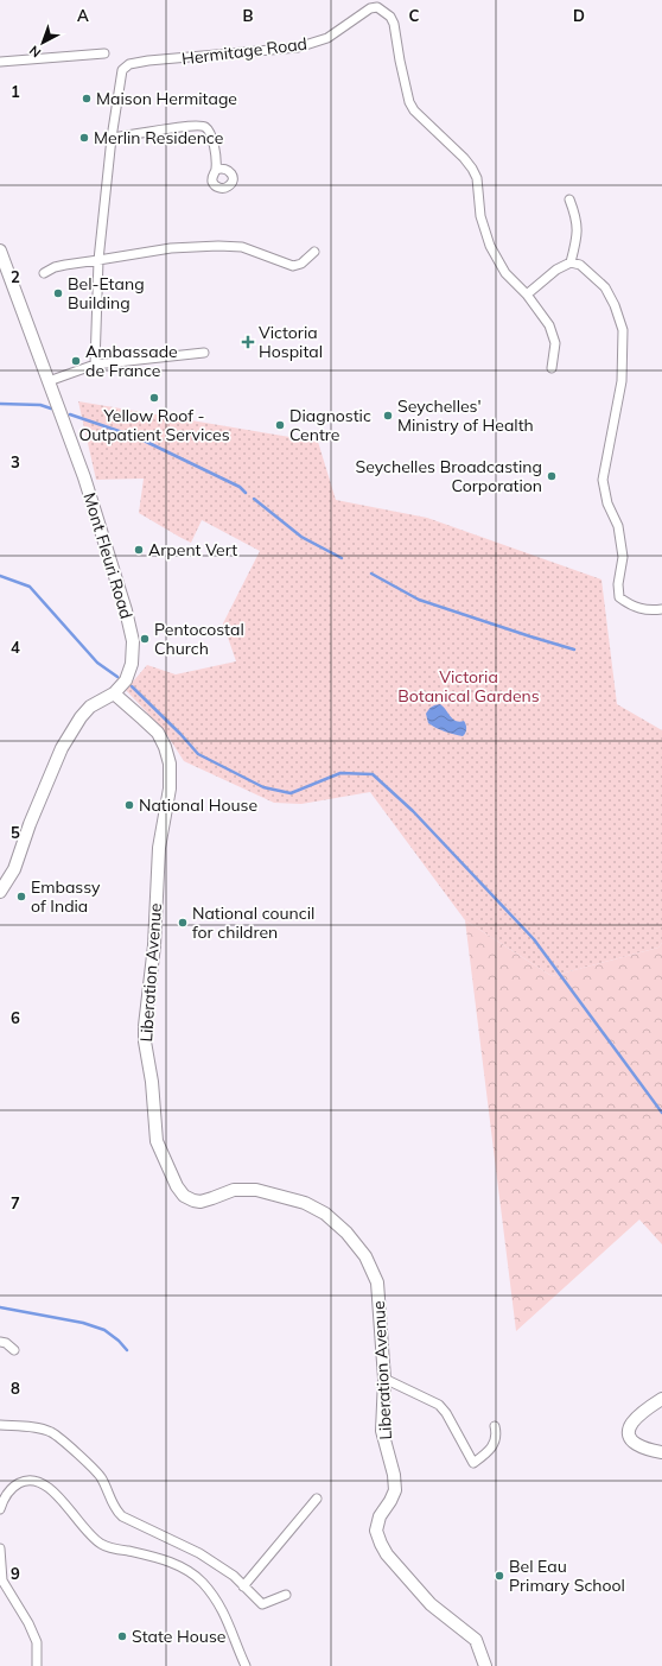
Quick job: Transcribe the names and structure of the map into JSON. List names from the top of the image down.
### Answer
{
  "streets": {
    "main road": ["Mont Fleuri Road", "Liberation Avenue"],
    "street": ["Hermitage Road"]
  },
  "crossings": [
    ["Mont Fleuri Road", "Liberation Avenue"]
  ],
  "parks": ["Victoria Botanical Gardens"],
  "places": {
    "other": [
      "Maison Hermitage",
      "Merlin Residence",
      "Bel-Etang Building",
      "Ambassade de France",
      "Yellow Roof - Outpatient Services",
      "Seychelles' Ministry of Health",
      "Diagnostic Centre",
      "Seychelles Broadcasting Corporation",
      "Arpent Vert",
      "Pentocostal Church",
      "National House",
      "Embassy of India",
      "National council for children",
      "Bel Eau Primary School",
      "State House"
    ],
    "health": ["Victoria Hospital"]
  },
  "north": "bottom left",
  "grid": {
    "columns": [
      "A",
      "B",
      "C",
      "D"
    ],
    "rows": [
      "1",
      "2",
      "3",
      "4",
      "5",
      "6",
      "7",
      "8",
      "9"
    ]
  }
}
